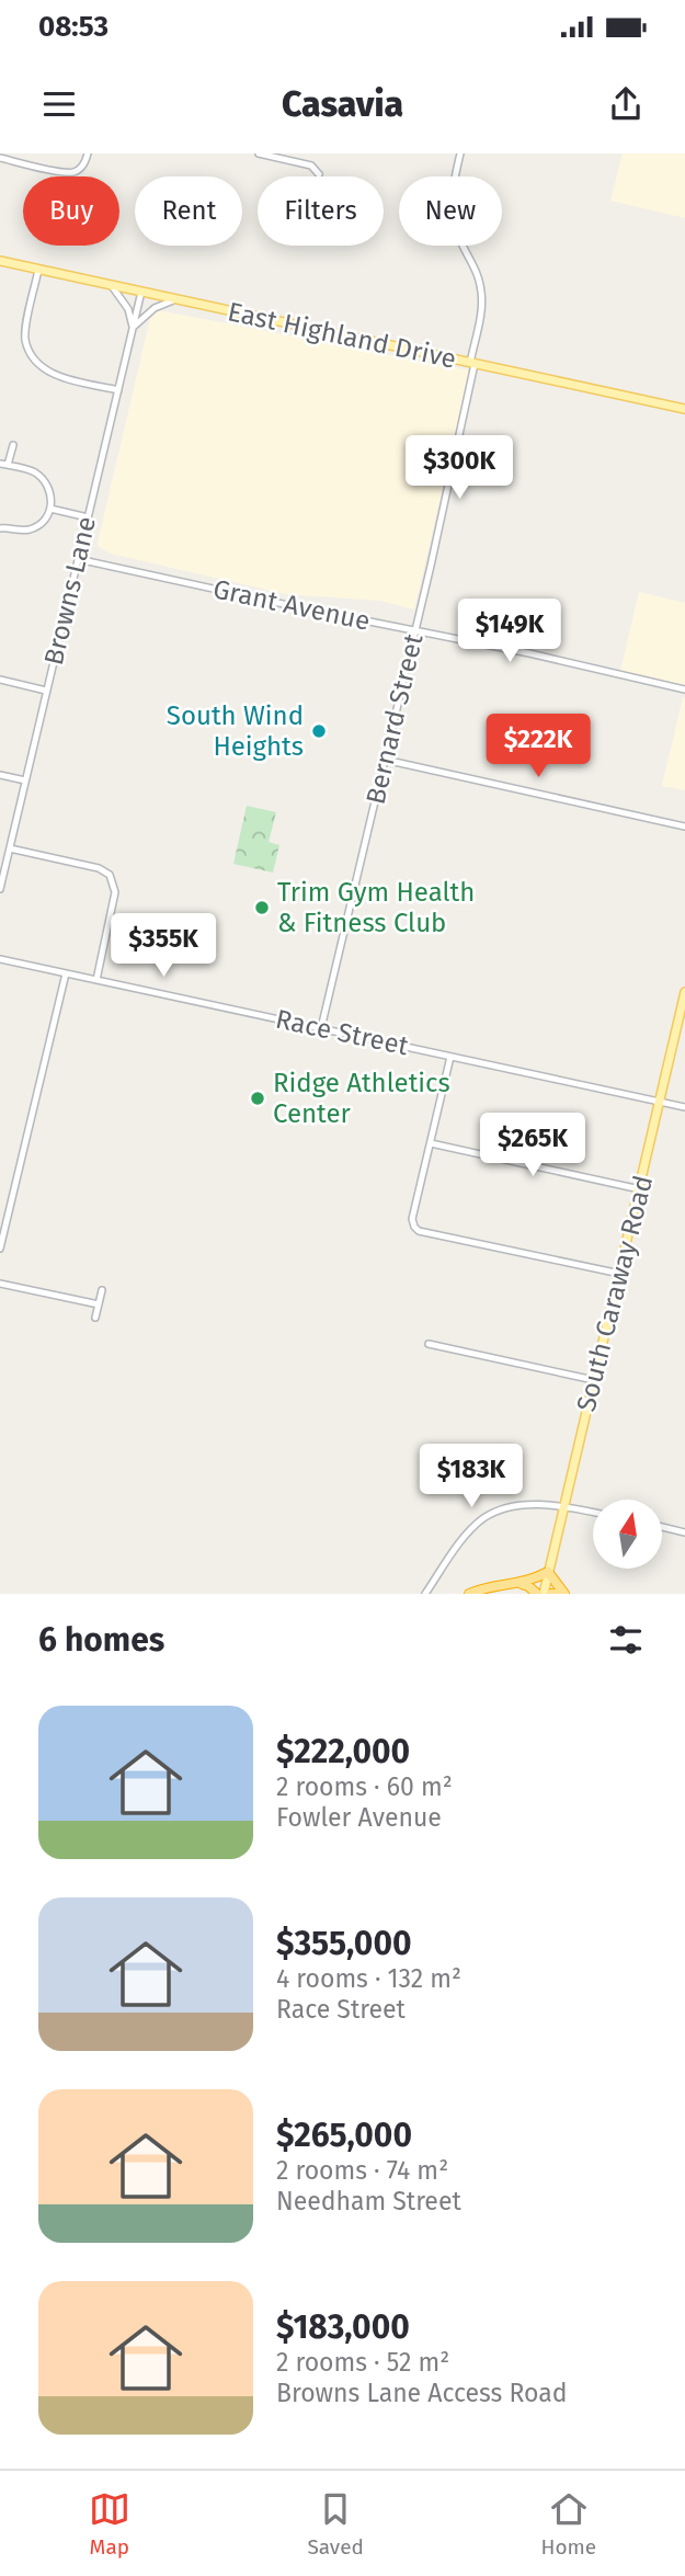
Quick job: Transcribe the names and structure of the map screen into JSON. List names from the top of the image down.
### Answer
{
  "streets": {
    "main road": ["East Highland Drive", "South Caraway Road"],
    "street": [
      "Browns Lane",
      "Grant Avenue",
      "Bernard Street",
      "Race Street"
    ]
  },
  "crossings": [
    ["East Highland Drive", "Browns Lane"],
    ["East Highland Drive", "Bernard Street"],
    ["Browns Lane", "Grant Avenue"],
    ["Grant Avenue", "Bernard Street"],
    ["Bernard Street", "Race Street"],
    ["Race Street", "South Caraway Road"]
  ],
  "places": ["South Wind Heights", "Trim Gym Health & Fitness Club", "Ridge Athletics Center"],
  "north": "top",
  "page": {
    "status": "08:53",
    "header": "Casavia",
    "chip": [
      "Buy",
      "Rent",
      "Filters",
      "New"
    ],
    "price": [
      "$300K",
      "$149K",
      "$222K",
      "$355K",
      "$265K",
      "$183K"
    ],
    "heading": "6 homes",
    "list": [
      {
        "name": "$222,000",
        "note": "2 rooms · 60 m² · Fowler Avenue"
      },
      {
        "name": "$355,000",
        "note": "4 rooms · 132 m² · Race Street"
      },
      {
        "name": "$265,000",
        "note": "2 rooms · 74 m² · Needham Street"
      },
      {
        "name": "$183,000",
        "note": "2 rooms · 52 m² · Browns Lane Access Road"
      }
    ],
    "tabs": ["Map", "Saved", "Home"]
  }
}
